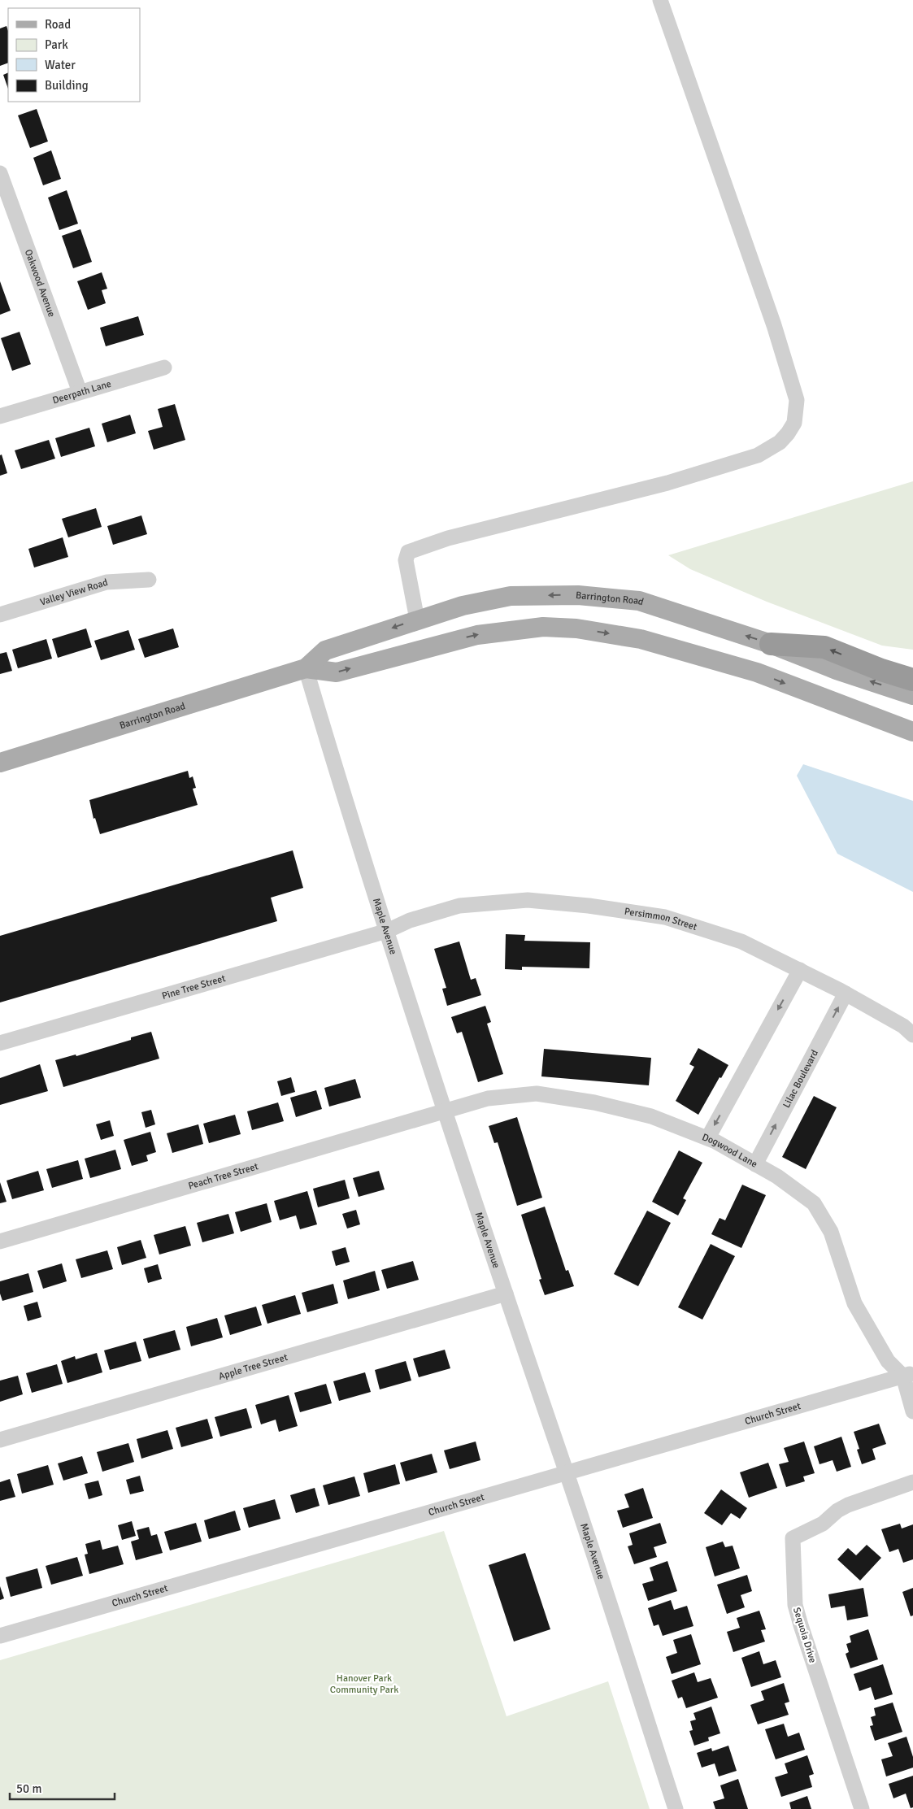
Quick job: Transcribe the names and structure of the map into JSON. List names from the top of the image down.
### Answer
{
  "streets": {
    "main road": ["Barrington Road"],
    "street": [
      "Oakwood Avenue",
      "Deerpath Lane",
      "Valley View Road",
      "Persimmon Street",
      "Maple Avenue",
      "Pine Tree Street",
      "Lilac Boulevard",
      "Dogwood Lane",
      "Peach Tree Street",
      "Apple Tree Street",
      "Church Street",
      "Sequoia Drive"
    ]
  },
  "crossings": [
    ["Oakwood Avenue", "Deerpath Lane"],
    ["Barrington Road", "Maple Avenue"],
    ["Persimmon Street", "Maple Avenue"],
    ["Persimmon Street", "Pine Tree Street"],
    ["Persimmon Street", "Lilac Boulevard"],
    ["Maple Avenue", "Pine Tree Street"],
    ["Maple Avenue", "Dogwood Lane"],
    ["Maple Avenue", "Peach Tree Street"],
    ["Maple Avenue", "Apple Tree Street"],
    ["Maple Avenue", "Church Street"],
    ["Lilac Boulevard", "Dogwood Lane"],
    ["Dogwood Lane", "Peach Tree Street"],
    ["Dogwood Lane", "Church Street"]
  ],
  "parks": ["Hanover Park Community Park"],
  "legend": [
    "Road",
    "Park",
    "Water",
    "Building"
  ],
  "scale_bar": "50 m"
}
